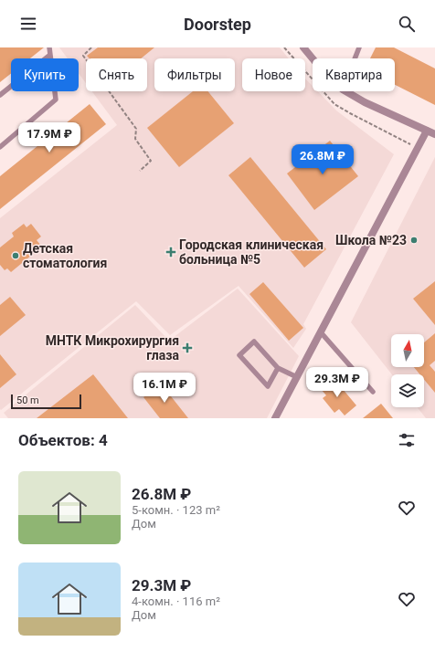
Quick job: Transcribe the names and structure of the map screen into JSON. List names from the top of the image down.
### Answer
{
  "places": {
    "other": ["Школа №23", "Детская стоматология"],
    "health": ["Городская клиническая больница №5", "МНТК Микрохирургия глаза"]
  },
  "scale_bar": "50 m",
  "north": "top",
  "page": {
    "header": "Doorstep",
    "chip": [
      "Купить",
      "Снять",
      "Фильтры",
      "Новое",
      "Квартира"
    ],
    "price": [
      "17.9M ₽",
      "26.8M ₽",
      "29.3M ₽",
      "16.1M ₽"
    ],
    "scale": "50 m",
    "heading": "Объектов: 4",
    "list": [
      {
        "name": "26.8M ₽",
        "note": "5-комн. · 123 m² · Дом"
      },
      {
        "name": "29.3M ₽",
        "note": "4-комн. · 116 m² · Дом"
      }
    ]
  }
}
